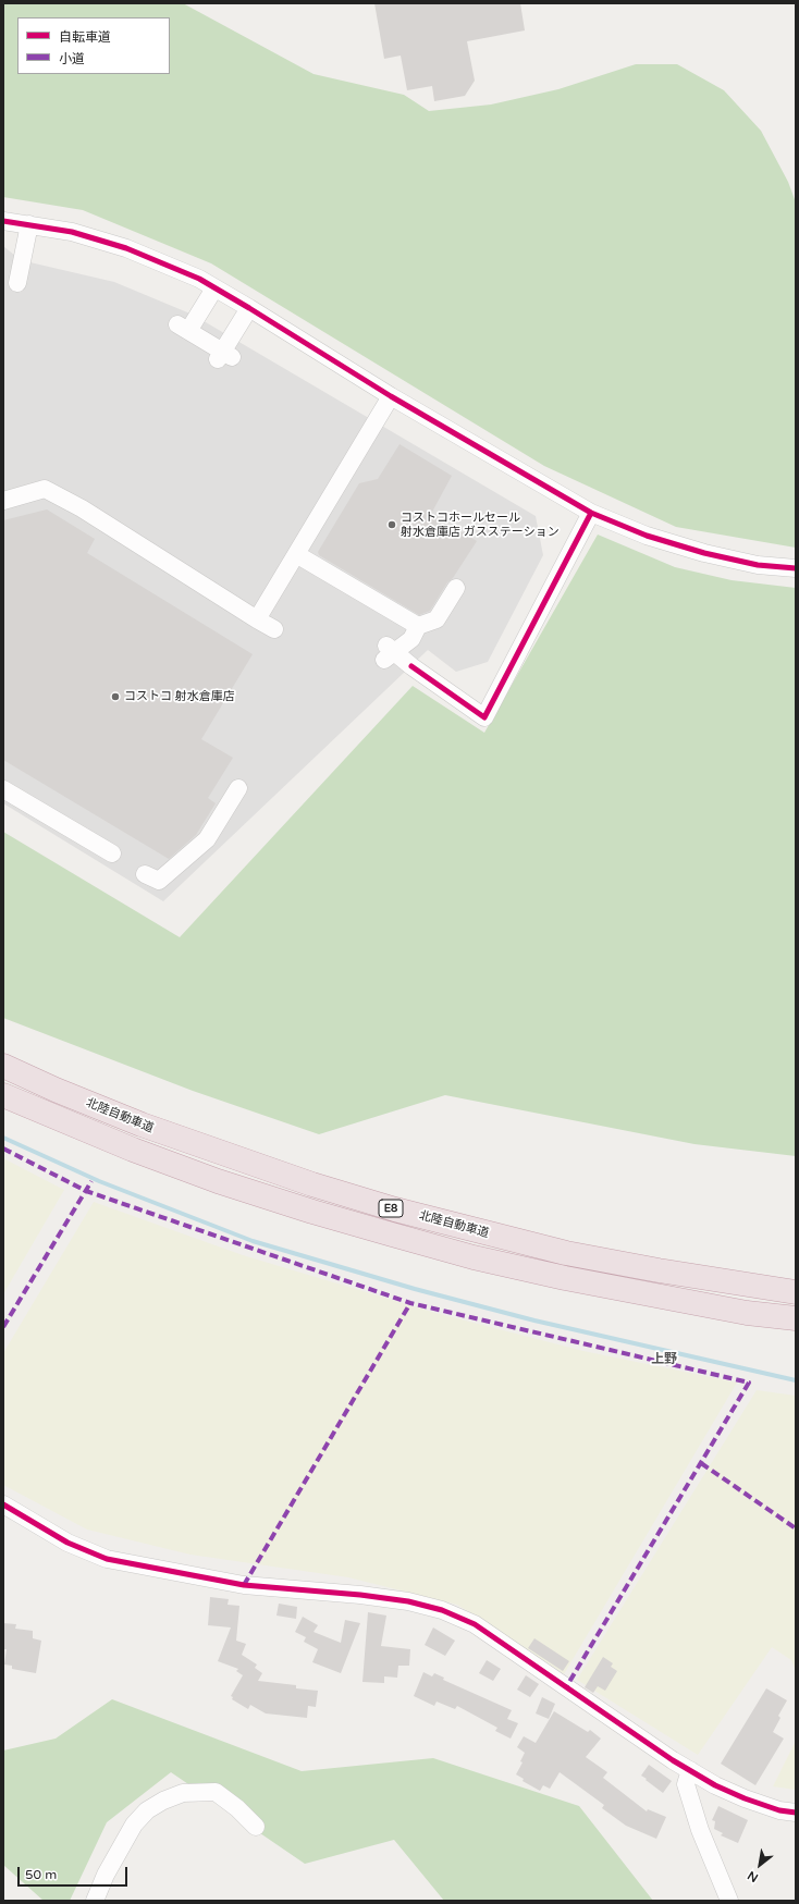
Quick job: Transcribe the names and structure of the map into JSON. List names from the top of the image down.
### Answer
{
  "streets": {
    "highway": ["北陸自動車道", "E8"]
  },
  "districts": ["上野"],
  "places": ["コストコホールセール 射水倉庫店 ガスステーション", "コストコ 射水倉庫店"],
  "legend": ["自転車道", "小道"],
  "scale_bar": "50 m",
  "north": "bottom left"
}
